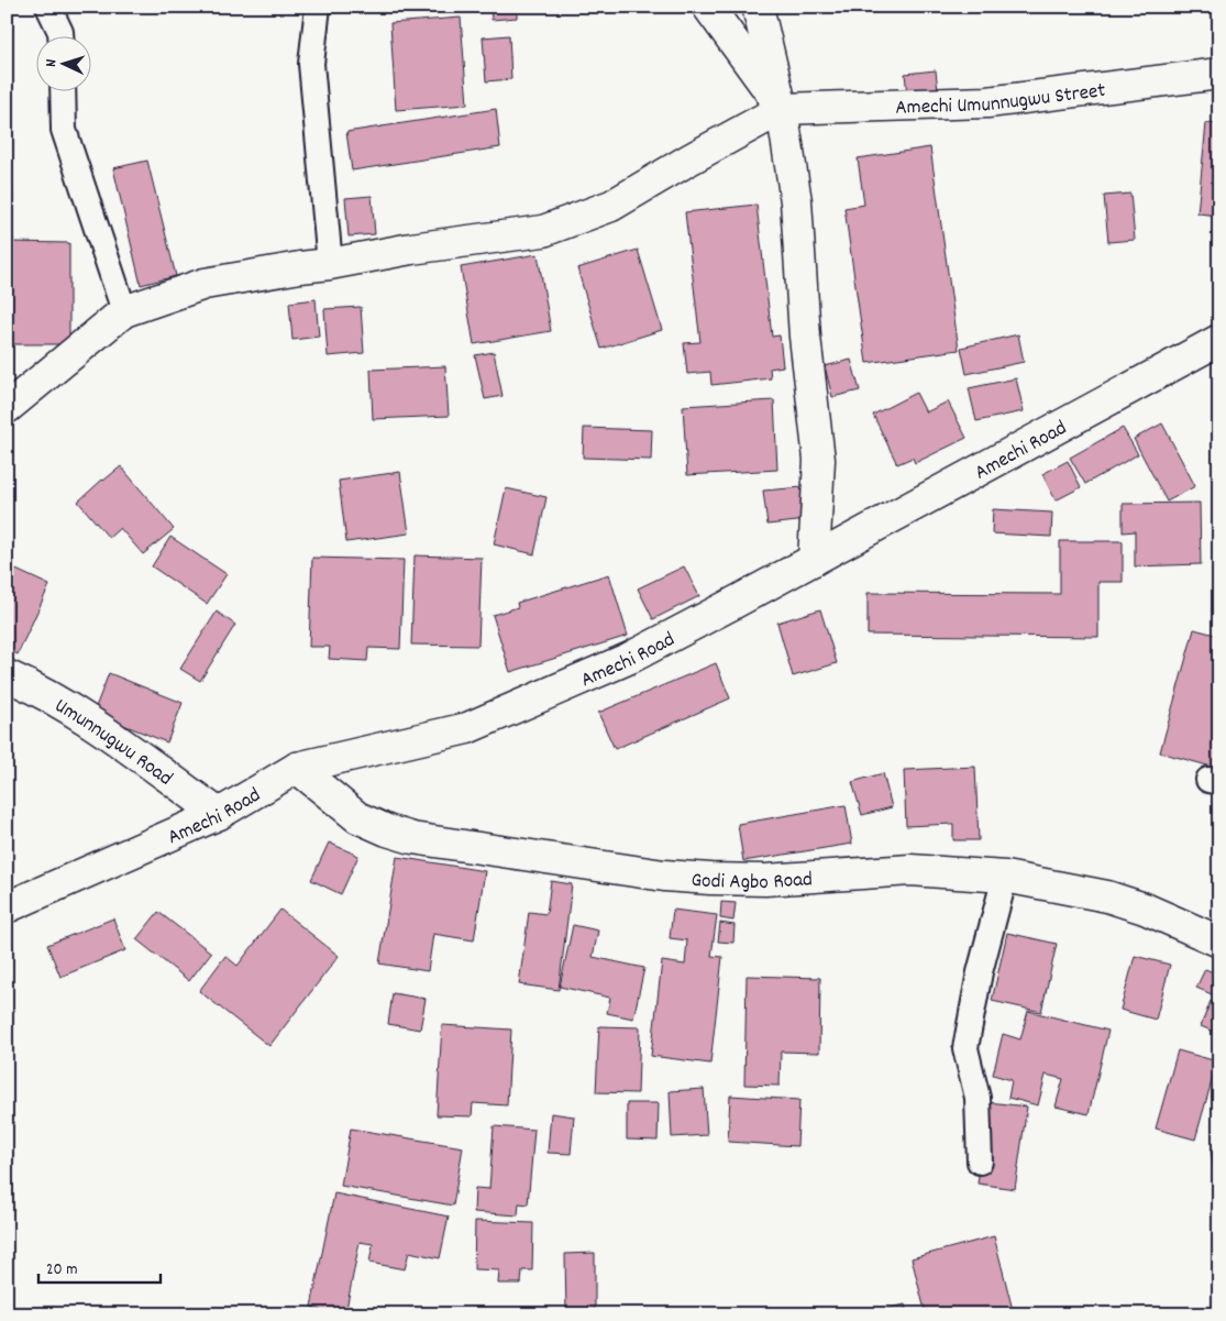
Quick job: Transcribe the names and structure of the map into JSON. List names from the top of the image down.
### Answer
{
  "streets": {
    "street": [
      "Amechi Umunnugwu Street",
      "Amechi Road",
      "Umunnugwu Road",
      "Godi Agbo Road"
    ]
  },
  "crossings": [
    ["Amechi Road", "Umunnugwu Road"],
    ["Amechi Road", "Godi Agbo Road"]
  ],
  "scale_bar": "20 m",
  "north": "left"
}
